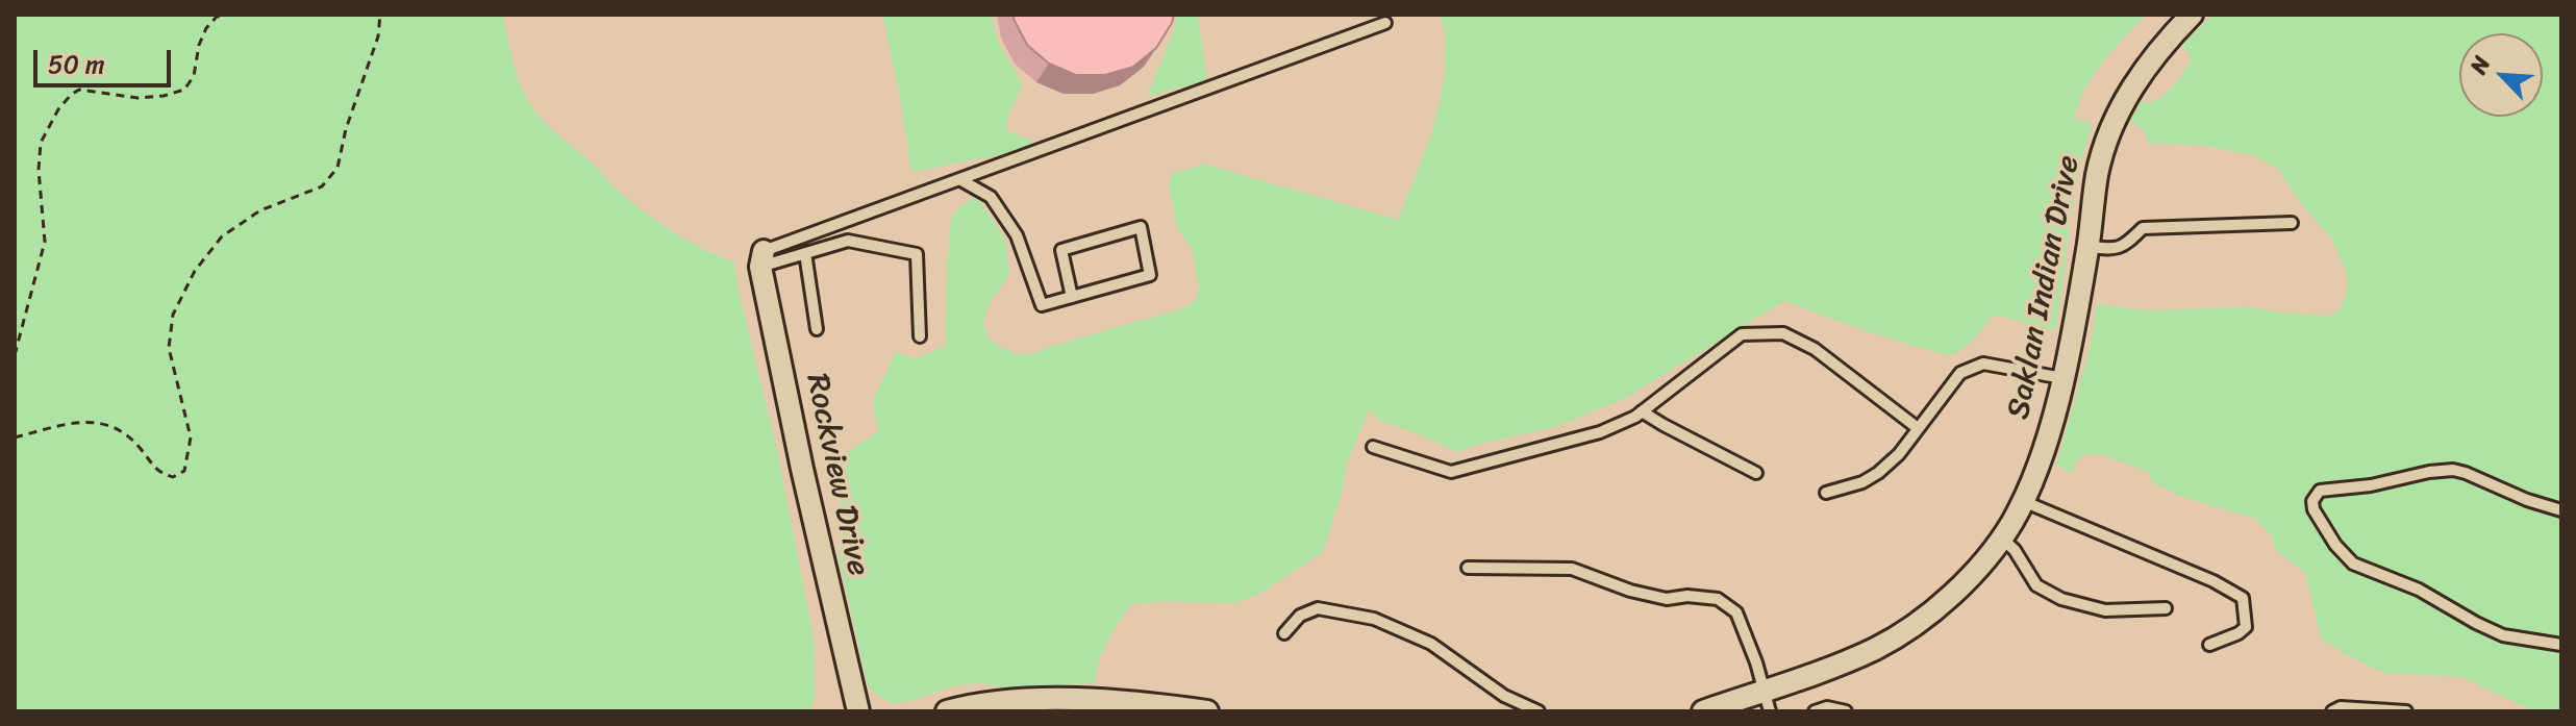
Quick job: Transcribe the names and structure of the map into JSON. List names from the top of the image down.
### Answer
{
  "streets": {
    "street": ["Saklan Indian Drive", "Rockview Drive"]
  },
  "scale_bar": "50 m",
  "north": "top left"
}
